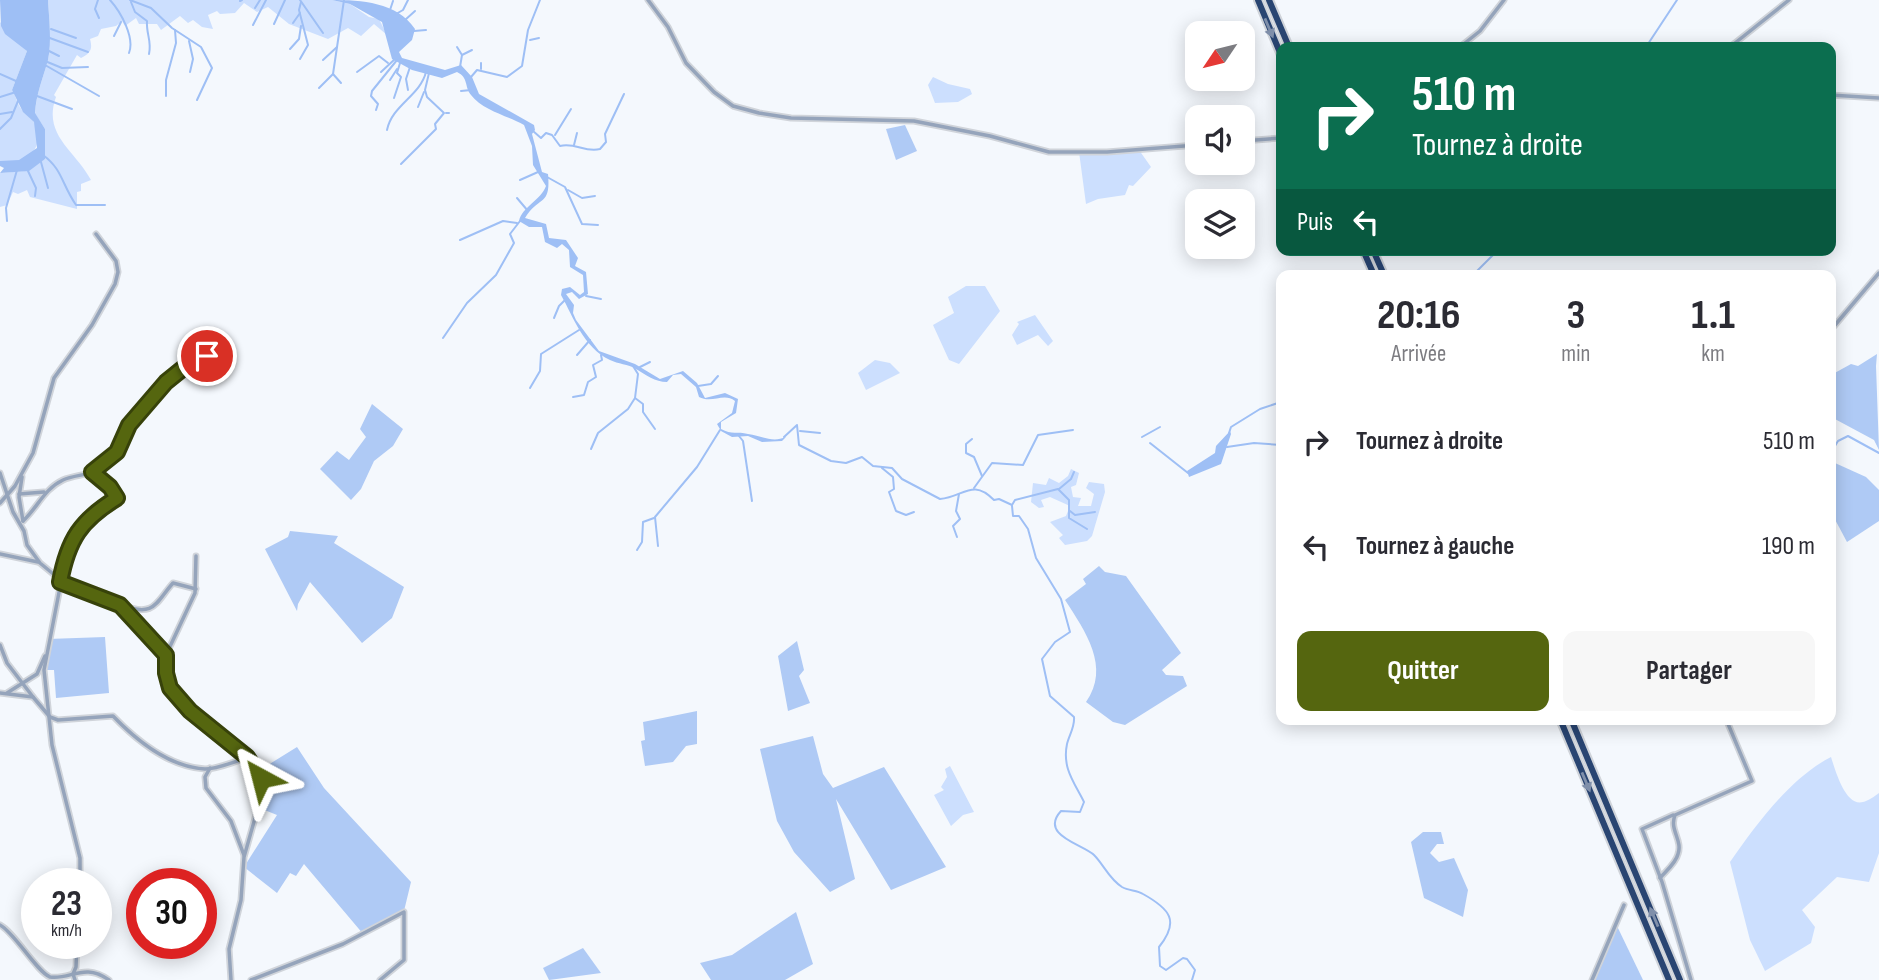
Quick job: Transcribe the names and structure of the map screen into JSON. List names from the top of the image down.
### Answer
{
  "north": "bottom left",
  "page": {
    "turn": ["510 m", "Tournez à droite"],
    "then": "Puis",
    "eta": [
      "20:16",
      "Arrivée",
      "3",
      "min",
      "1.1",
      "km"
    ],
    "list": [
      {
        "name": "Tournez à droite",
        "value": "510 m"
      },
      {
        "name": "Tournez à gauche",
        "value": "190 m"
      }
    ],
    "buttons": ["Quitter", "Partager"],
    "speed": "23 km/h",
    "limit": "30"
  }
}
